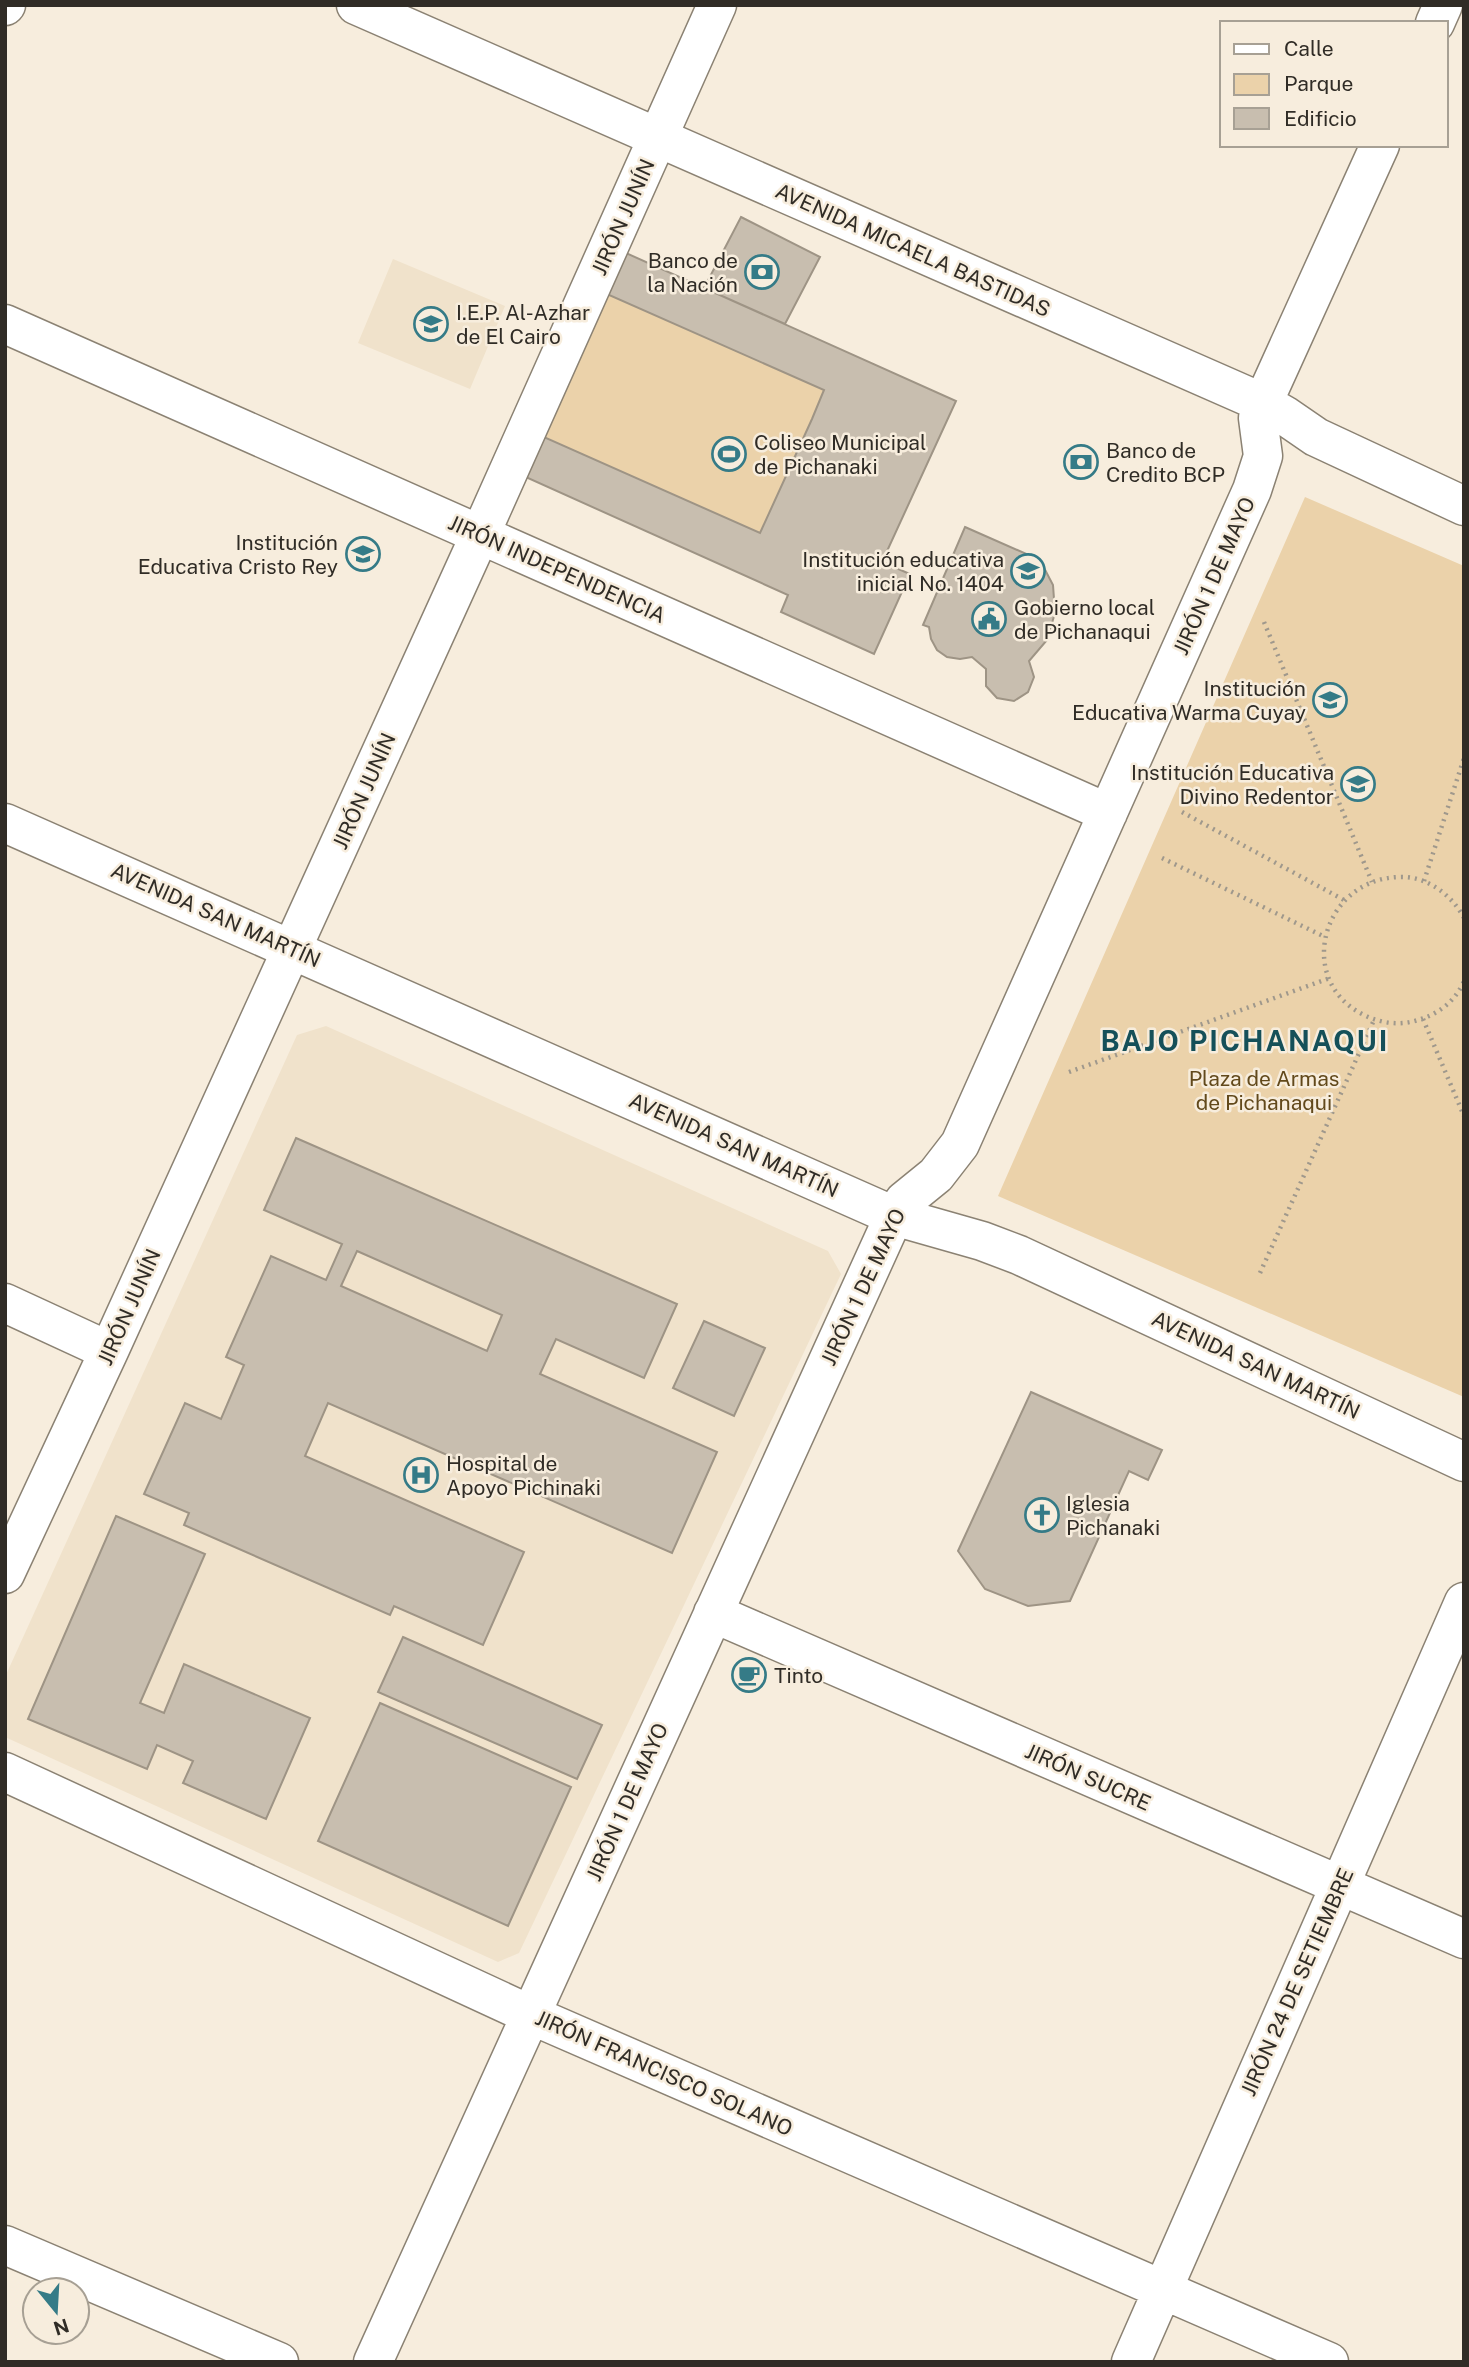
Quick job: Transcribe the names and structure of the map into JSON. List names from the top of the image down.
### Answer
{
  "streets": {
    "street": [
      "JIRÓN JUNÍN",
      "AVENIDA MICAELA BASTIDAS",
      "JIRÓN INDEPENDENCIA",
      "JIRÓN 1 DE MAYO",
      "AVENIDA SAN MARTÍN",
      "JIRÓN SUCRE",
      "JIRÓN 24 DE SETIEMBRE",
      "JIRÓN FRANCISCO SOLANO"
    ]
  },
  "crossings": [
    ["JIRÓN JUNÍN", "AVENIDA MICAELA BASTIDAS"],
    ["JIRÓN JUNÍN", "JIRÓN INDEPENDENCIA"],
    ["JIRÓN JUNÍN", "AVENIDA SAN MARTÍN"],
    ["AVENIDA MICAELA BASTIDAS", "JIRÓN 1 DE MAYO"],
    ["JIRÓN INDEPENDENCIA", "JIRÓN 1 DE MAYO"],
    ["JIRÓN 1 DE MAYO", "AVENIDA SAN MARTÍN"],
    ["JIRÓN 1 DE MAYO", "JIRÓN SUCRE"],
    ["JIRÓN 1 DE MAYO", "JIRÓN FRANCISCO SOLANO"],
    ["JIRÓN SUCRE", "JIRÓN 24 DE SETIEMBRE"],
    ["JIRÓN 24 DE SETIEMBRE", "JIRÓN FRANCISCO SOLANO"]
  ],
  "districts": ["BAJO PICHANAQUI"],
  "parks": ["Plaza de Armas de Pichanaqui"],
  "places": {
    "bank": ["Banco de la Nación", "Banco de Credito BCP"],
    "school or university": [
      "I.E.P. Al-Azhar de El Cairo",
      "Institución Educativa Cristo Rey",
      "Institución educativa inicial No. 1404",
      "Institución Educativa Warma Cuyay",
      "Institución Educativa Divino Redentor"
    ],
    "sports": ["Coliseo Municipal de Pichanaki"],
    "public building": ["Gobierno local de Pichanaqui"],
    "hospital": ["Hospital de Apoyo Pichinaki"],
    "church": ["Iglesia Pichanaki"],
    "cafe": ["Tinto"]
  },
  "legend": ["Calle", "Parque", "Edificio"],
  "north": "bottom"
}
